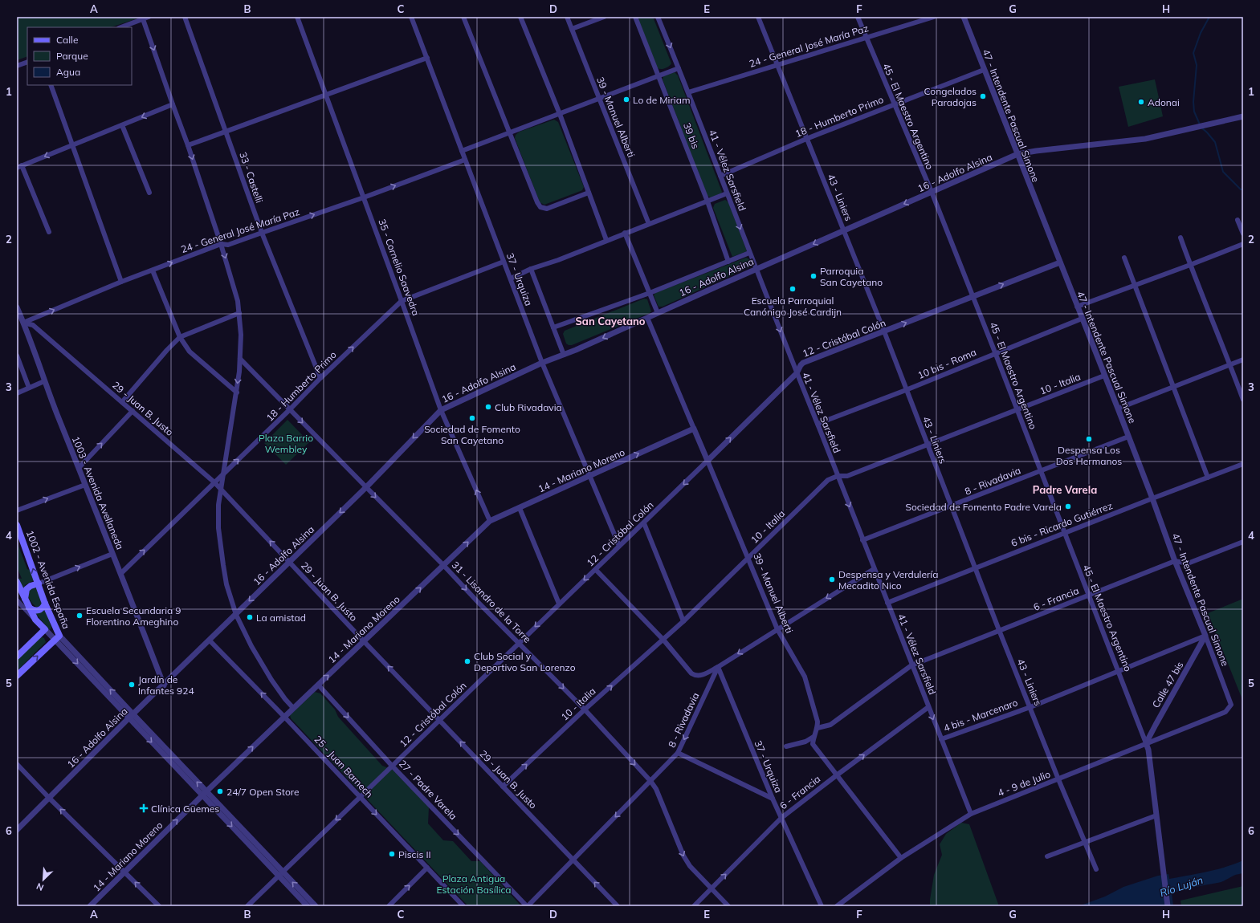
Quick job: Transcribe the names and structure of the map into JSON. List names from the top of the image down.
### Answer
{
  "streets": {
    "main road": ["1002 - Avenida España"],
    "street": [
      "24 - General José María Paz",
      "47 - Intendente Pascual Simone",
      "18 - Humberto Primo",
      "45 - El Maestro Argentino",
      "39 - Manuel Alberti",
      "39 bis",
      "41 - Vélez Sarsfield",
      "16 - Adolfo Alsina",
      "33 - Castelli",
      "43 - Liniers",
      "35 - Cornelio Saavedra",
      "37 - Urquiza",
      "12 - Cristóbal Colón",
      "10 bis - Roma",
      "10 - Italia",
      "29 - Juan B. Justo",
      "14 - Mariano Moreno",
      "8 - Rivadavia",
      "1003 - Avenida Avellaneda",
      "6 bis - Ricardo Gutiérrez",
      "6 - Francia",
      "31 - Lisandro de la Torre",
      "Calle 47 bis",
      "4 bis - Marcenaro",
      "25 - Juan Barnech",
      "4 - 9 de Julio",
      "27 - Padre Varela"
    ]
  },
  "crossings": [
    ["24 - General José María Paz", "45 - El Maestro Argentino"],
    ["24 - General José María Paz", "41 - Vélez Sarsfield"],
    ["24 - General José María Paz", "33 - Castelli"],
    ["24 - General José María Paz", "43 - Liniers"],
    ["24 - General José María Paz", "35 - Cornelio Saavedra"],
    ["24 - General José María Paz", "37 - Urquiza"],
    ["24 - General José María Paz", "29 - Juan B. Justo"],
    ["24 - General José María Paz", "1003 - Avenida Avellaneda"],
    ["47 - Intendente Pascual Simone", "18 - Humberto Primo"],
    ["47 - Intendente Pascual Simone", "16 - Adolfo Alsina"],
    ["47 - Intendente Pascual Simone", "12 - Cristóbal Colón"],
    ["47 - Intendente Pascual Simone", "10 bis - Roma"],
    ["47 - Intendente Pascual Simone", "10 - Italia"],
    ["47 - Intendente Pascual Simone", "8 - Rivadavia"],
    ["47 - Intendente Pascual Simone", "6 bis - Ricardo Gutiérrez"],
    ["47 - Intendente Pascual Simone", "6 - Francia"],
    ["47 - Intendente Pascual Simone", "Calle 47 bis"],
    ["47 - Intendente Pascual Simone", "4 bis - Marcenaro"],
    ["47 - Intendente Pascual Simone", "4 - 9 de Julio"],
    ["18 - Humberto Primo", "45 - El Maestro Argentino"],
    ["18 - Humberto Primo", "41 - Vélez Sarsfield"],
    ["18 - Humberto Primo", "33 - Castelli"],
    ["18 - Humberto Primo", "43 - Liniers"],
    ["18 - Humberto Primo", "35 - Cornelio Saavedra"],
    ["18 - Humberto Primo", "37 - Urquiza"],
    ["18 - Humberto Primo", "29 - Juan B. Justo"],
    ["18 - Humberto Primo", "1003 - Avenida Avellaneda"],
    ["18 - Humberto Primo", "31 - Lisandro de la Torre"],
    ["45 - El Maestro Argentino", "16 - Adolfo Alsina"],
    ["45 - El Maestro Argentino", "12 - Cristóbal Colón"],
    ["45 - El Maestro Argentino", "10 bis - Roma"],
    ["45 - El Maestro Argentino", "10 - Italia"],
    ["45 - El Maestro Argentino", "8 - Rivadavia"],
    ["45 - El Maestro Argentino", "6 bis - Ricardo Gutiérrez"],
    ["45 - El Maestro Argentino", "6 - Francia"],
    ["45 - El Maestro Argentino", "Calle 47 bis"],
    ["45 - El Maestro Argentino", "4 bis - Marcenaro"],
    ["45 - El Maestro Argentino", "4 - 9 de Julio"],
    ["39 - Manuel Alberti", "16 - Adolfo Alsina"],
    ["39 - Manuel Alberti", "12 - Cristóbal Colón"],
    ["39 - Manuel Alberti", "10 - Italia"],
    ["39 - Manuel Alberti", "14 - Mariano Moreno"],
    ["41 - Vélez Sarsfield", "16 - Adolfo Alsina"],
    ["41 - Vélez Sarsfield", "12 - Cristóbal Colón"],
    ["41 - Vélez Sarsfield", "10 bis - Roma"],
    ["41 - Vélez Sarsfield", "10 - Italia"],
    ["41 - Vélez Sarsfield", "8 - Rivadavia"],
    ["41 - Vélez Sarsfield", "6 bis - Ricardo Gutiérrez"],
    ["41 - Vélez Sarsfield", "6 - Francia"],
    ["41 - Vélez Sarsfield", "4 bis - Marcenaro"],
    ["41 - Vélez Sarsfield", "4 - 9 de Julio"],
    ["16 - Adolfo Alsina", "43 - Liniers"],
    ["16 - Adolfo Alsina", "35 - Cornelio Saavedra"],
    ["16 - Adolfo Alsina", "37 - Urquiza"],
    ["16 - Adolfo Alsina", "29 - Juan B. Justo"],
    ["16 - Adolfo Alsina", "1003 - Avenida Avellaneda"],
    ["16 - Adolfo Alsina", "31 - Lisandro de la Torre"],
    ["16 - Adolfo Alsina", "25 - Juan Barnech"],
    ["43 - Liniers", "12 - Cristóbal Colón"],
    ["43 - Liniers", "10 bis - Roma"],
    ["43 - Liniers", "10 - Italia"],
    ["43 - Liniers", "8 - Rivadavia"],
    ["43 - Liniers", "6 bis - Ricardo Gutiérrez"],
    ["43 - Liniers", "6 - Francia"],
    ["43 - Liniers", "4 bis - Marcenaro"],
    ["43 - Liniers", "4 - 9 de Julio"],
    ["35 - Cornelio Saavedra", "14 - Mariano Moreno"],
    ["37 - Urquiza", "12 - Cristóbal Colón"],
    ["37 - Urquiza", "14 - Mariano Moreno"],
    ["37 - Urquiza", "8 - Rivadavia"],
    ["37 - Urquiza", "6 - Francia"],
    ["12 - Cristóbal Colón", "29 - Juan B. Justo"],
    ["12 - Cristóbal Colón", "31 - Lisandro de la Torre"],
    ["12 - Cristóbal Colón", "25 - Juan Barnech"],
    ["12 - Cristóbal Colón", "27 - Padre Varela"],
    ["10 - Italia", "29 - Juan B. Justo"],
    ["10 - Italia", "31 - Lisandro de la Torre"],
    ["29 - Juan B. Justo", "14 - Mariano Moreno"],
    ["29 - Juan B. Justo", "8 - Rivadavia"],
    ["29 - Juan B. Justo", "1003 - Avenida Avellaneda"],
    ["14 - Mariano Moreno", "31 - Lisandro de la Torre"],
    ["14 - Mariano Moreno", "25 - Juan Barnech"],
    ["14 - Mariano Moreno", "27 - Padre Varela"],
    ["8 - Rivadavia", "31 - Lisandro de la Torre"],
    ["8 - Rivadavia", "27 - Padre Varela"],
    ["6 - Francia", "31 - Lisandro de la Torre"],
    ["Calle 47 bis", "4 bis - Marcenaro"],
    ["Calle 47 bis", "4 - 9 de Julio"]
  ],
  "one_way": [
    "24 - General José María Paz",
    "18 - Humberto Primo",
    "41 - Vélez Sarsfield",
    "16 - Adolfo Alsina",
    "29 - Juan B. Justo",
    "14 - Mariano Moreno",
    "1002 - Avenida España",
    "31 - Lisandro de la Torre",
    "27 - Padre Varela"
  ],
  "districts": ["San Cayetano", "Padre Varela"],
  "water": ["Río Luján"],
  "parks": ["Plaza Barrio Wembley", "Plaza Antigua Estación Basílica"],
  "places": {
    "other": [
      "Congelados Paradojas",
      "Lo de Miriam",
      "Adonai",
      "Parroquia San Cayetano",
      "Escuela Parroquial Canónigo José Cardijn",
      "Club Rivadavia",
      "Sociedad de Fomento San Cayetano",
      "Despensa Los Dos Hermanos",
      "Sociedad de Fomento Padre Varela",
      "Despensa y Verdulería Mecadito Nico",
      "Escuela Secundaria 9 Florentino Ameghino",
      "La amistad",
      "Club Social y Deportivo San Lorenzo",
      "Jardín de Infantes 924",
      "24/7 Open Store",
      "Piscis II"
    ],
    "health": ["Clínica Güemes"]
  },
  "legend": ["Calle", "Parque", "Agua"],
  "north": "bottom left",
  "grid": {
    "columns": [
      "A",
      "B",
      "C",
      "D",
      "E",
      "F",
      "G",
      "H"
    ],
    "rows": [
      "1",
      "2",
      "3",
      "4",
      "5",
      "6"
    ]
  }
}
